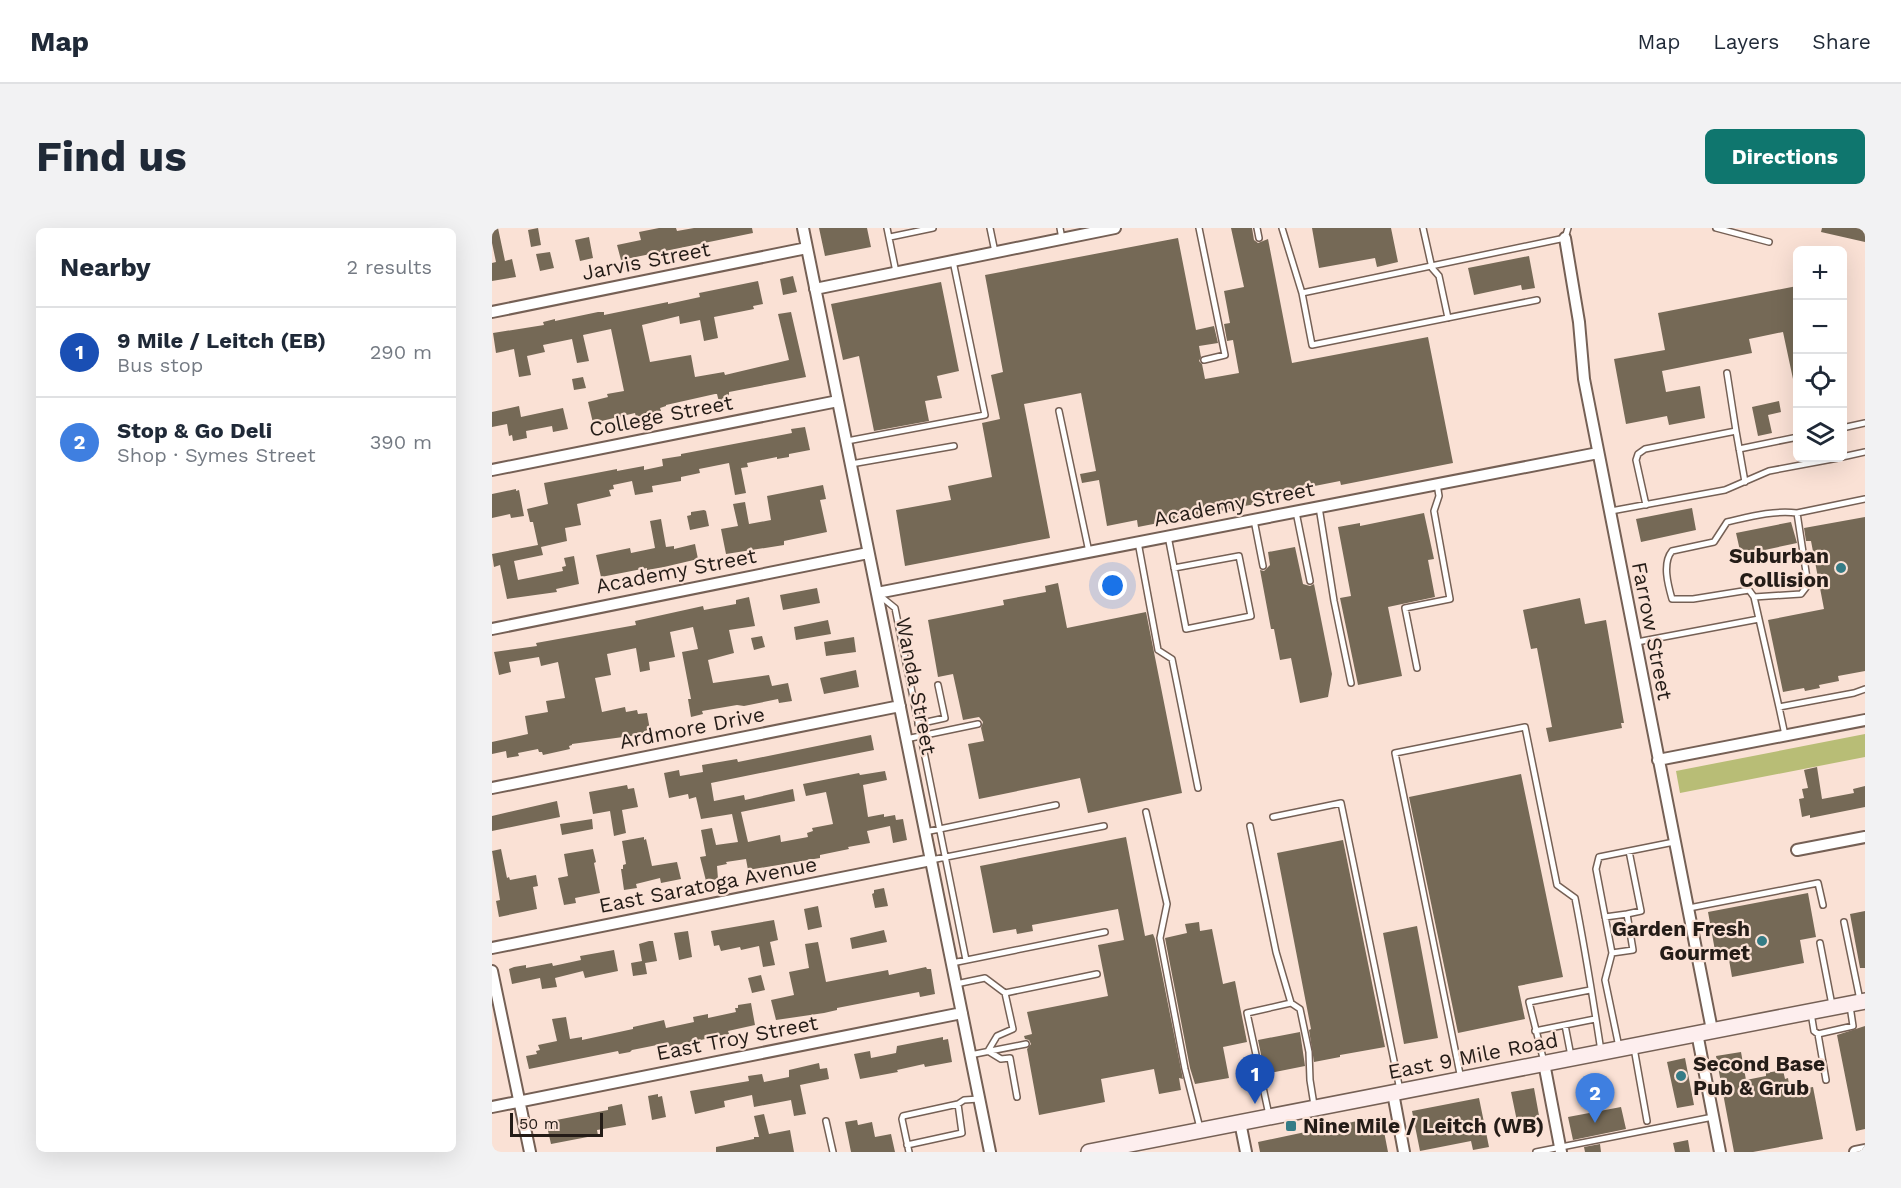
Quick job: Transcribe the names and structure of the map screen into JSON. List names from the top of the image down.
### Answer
{
  "streets": {
    "main road": ["East 9 Mile Road"],
    "street": [
      "Jarvis Street",
      "College Street",
      "Academy Street",
      "Farrow Street",
      "Wanda Street",
      "Ardmore Drive",
      "East Saratoga Avenue",
      "East Troy Street"
    ]
  },
  "crossings": [
    ["Jarvis Street", "Wanda Street"],
    ["College Street", "Wanda Street"],
    ["Academy Street", "Farrow Street"],
    ["Academy Street", "Wanda Street"],
    ["Farrow Street", "East 9 Mile Road"],
    ["Wanda Street", "Ardmore Drive"],
    ["Wanda Street", "East Saratoga Avenue"],
    ["Wanda Street", "East Troy Street"]
  ],
  "places": {
    "other": ["Suburban Collision", "Garden Fresh Gourmet", "Second Base Pub & Grub"],
    "transit": ["Nine Mile / Leitch (WB)"]
  },
  "scale_bar": "50 m",
  "page": {
    "header": "Map",
    "nav": ["Map", "Layers", "Share"],
    "buttons": "Directions",
    "title": "Find us",
    "heading": ["Nearby", "2 results"],
    "map_buttons": ["+", "−"],
    "list": [
      {
        "mark": "1",
        "name": "9 Mile / Leitch (EB)",
        "note": "Bus stop",
        "value": "290 m"
      },
      {
        "mark": "2",
        "name": "Stop & Go Deli",
        "note": "Shop · Symes Street",
        "value": "390 m"
      }
    ],
    "pins": ["1", "2"],
    "scale": "50 m"
  }
}
